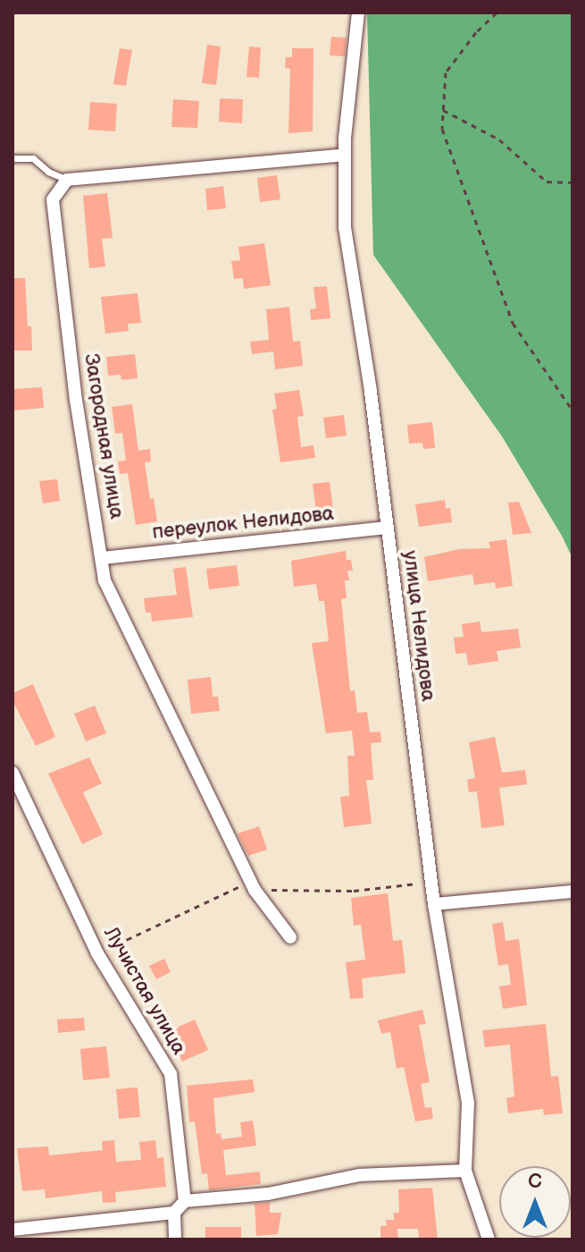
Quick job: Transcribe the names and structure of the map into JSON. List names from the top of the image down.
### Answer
{
  "streets": {
    "street": [
      "Загородная улица",
      "переулок Нелидова",
      "улица Нелидова",
      "Лучистая улица"
    ]
  },
  "crossings": [
    ["Загородная улица", "переулок Нелидова"],
    ["переулок Нелидова", "улица Нелидова"]
  ],
  "north": "top"
}
